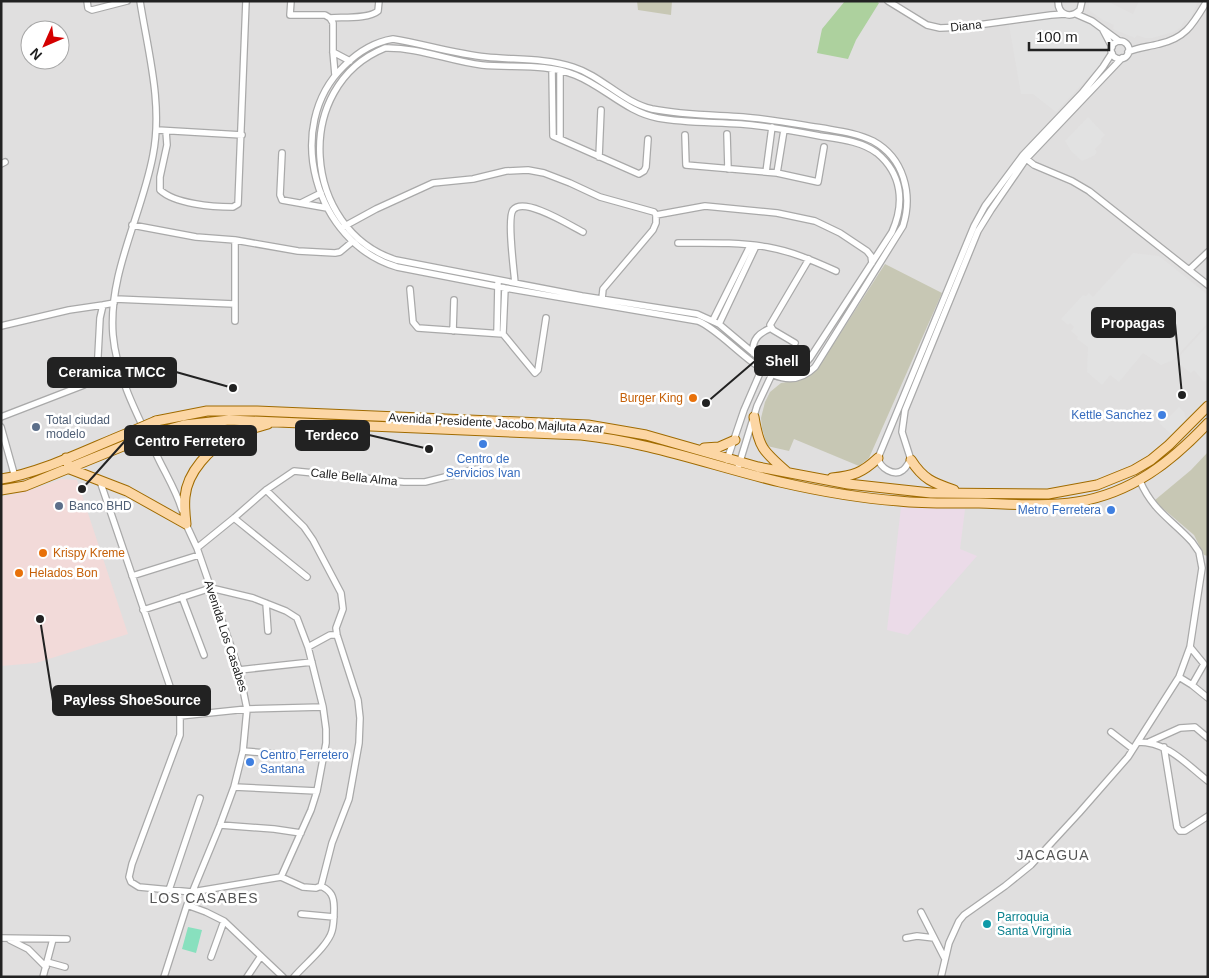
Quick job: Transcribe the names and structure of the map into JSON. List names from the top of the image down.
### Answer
{
  "streets": {
    "main road": ["Avenida Presidente Jacobo Majluta Azar"],
    "street": ["Diana", "Calle Bella Alma", "Avenida Los Casabes"]
  },
  "crossings": [
    ["Calle Bella Alma", "Avenida Los Casabes"]
  ],
  "districts": ["JACAGUA", "LOS CASABES"],
  "places": [
    "Ceramica TMCC",
    "Propagas",
    "Burger King",
    "Shell",
    "Kettle Sanchez",
    "Total ciudad modelo",
    "Centro de Servicios Ivan",
    "Terdeco",
    "Centro Ferretero",
    "Banco BHD",
    "Metro Ferretera",
    "Krispy Kreme",
    "Helados Bon",
    "Payless ShoeSource",
    "Centro Ferretero Santana",
    "Parroquia Santa Virginia"
  ],
  "scale_bar": "100 m",
  "north": "bottom left"
}
